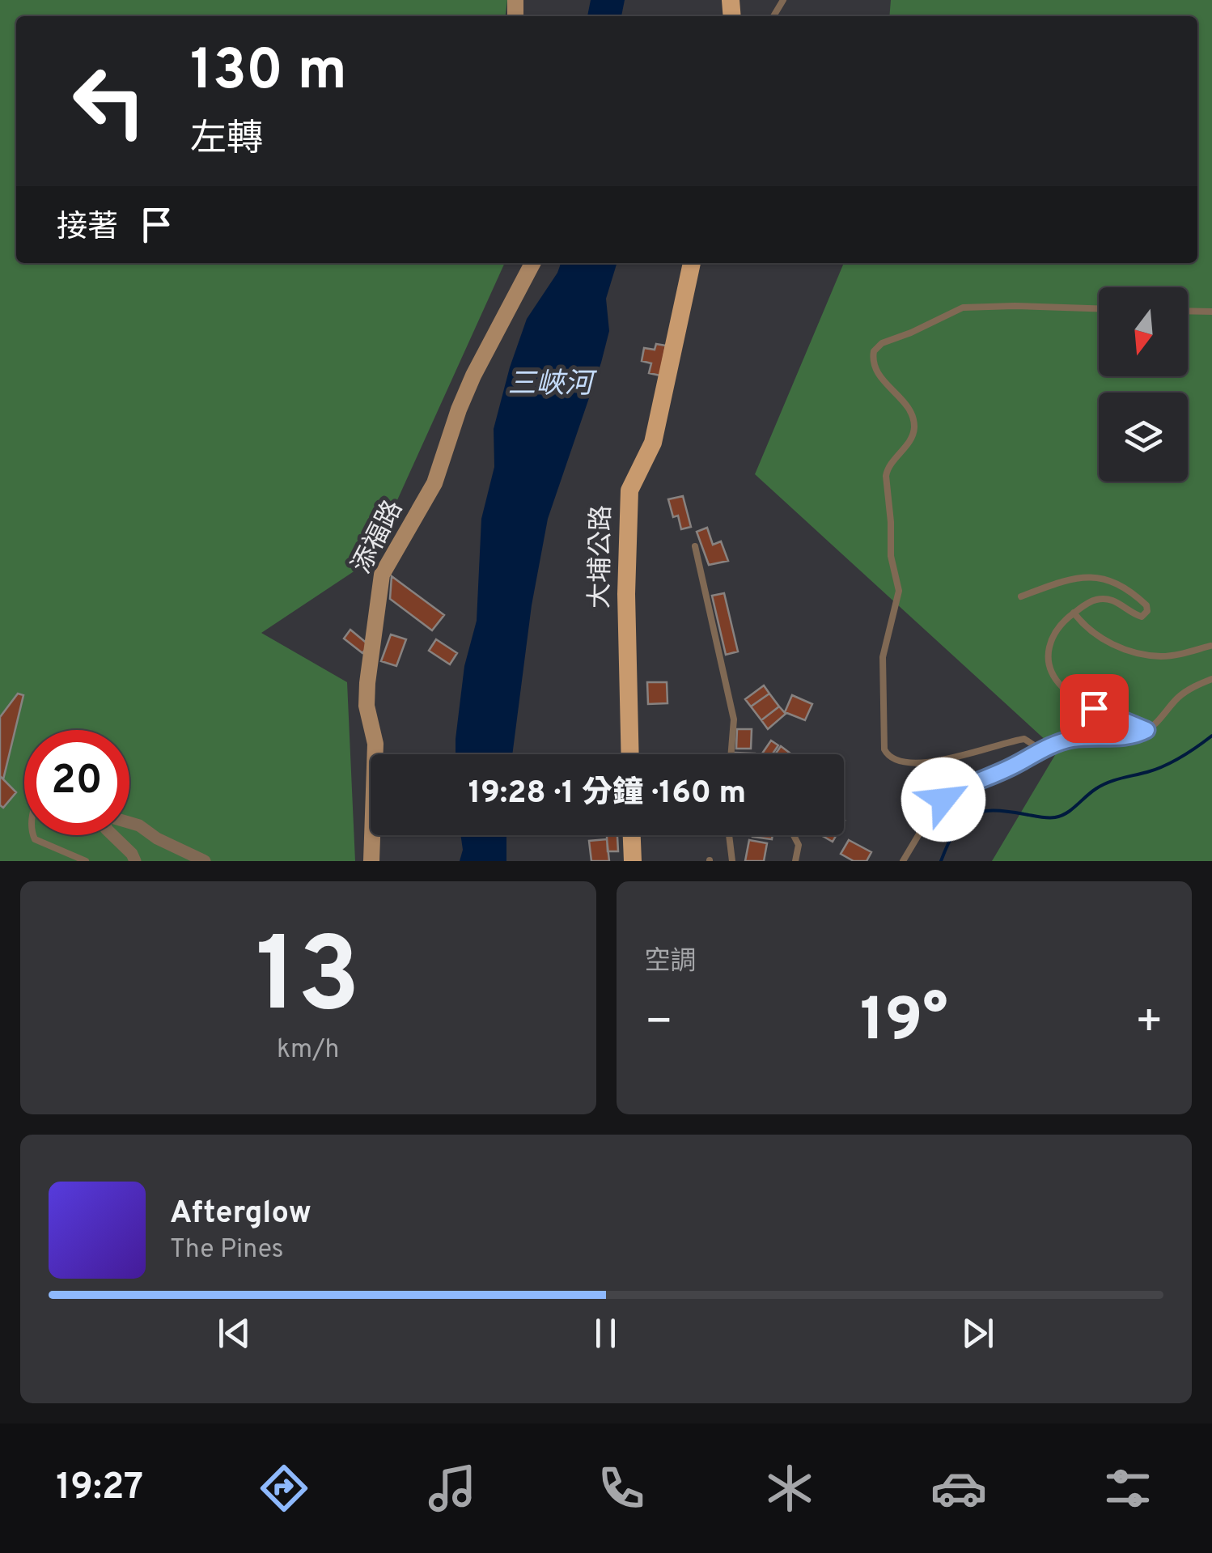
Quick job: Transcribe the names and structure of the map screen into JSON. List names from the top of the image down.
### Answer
{
  "streets": {
    "main road": ["大埔公路"],
    "street": ["添福路"]
  },
  "water": ["三峽河"],
  "north": "bottom",
  "page": {
    "turn": ["130 m", "左轉"],
    "then": "接著",
    "limit": "20",
    "trip": "19:28 · 1 分鐘 · 160 m",
    "tile": [
      ["13", "km/h"],
      "空調"
    ],
    "heat": ["−", "19°", "+"],
    "song": ["Afterglow", "The Pines"],
    "tabs": "19:27"
  }
}
